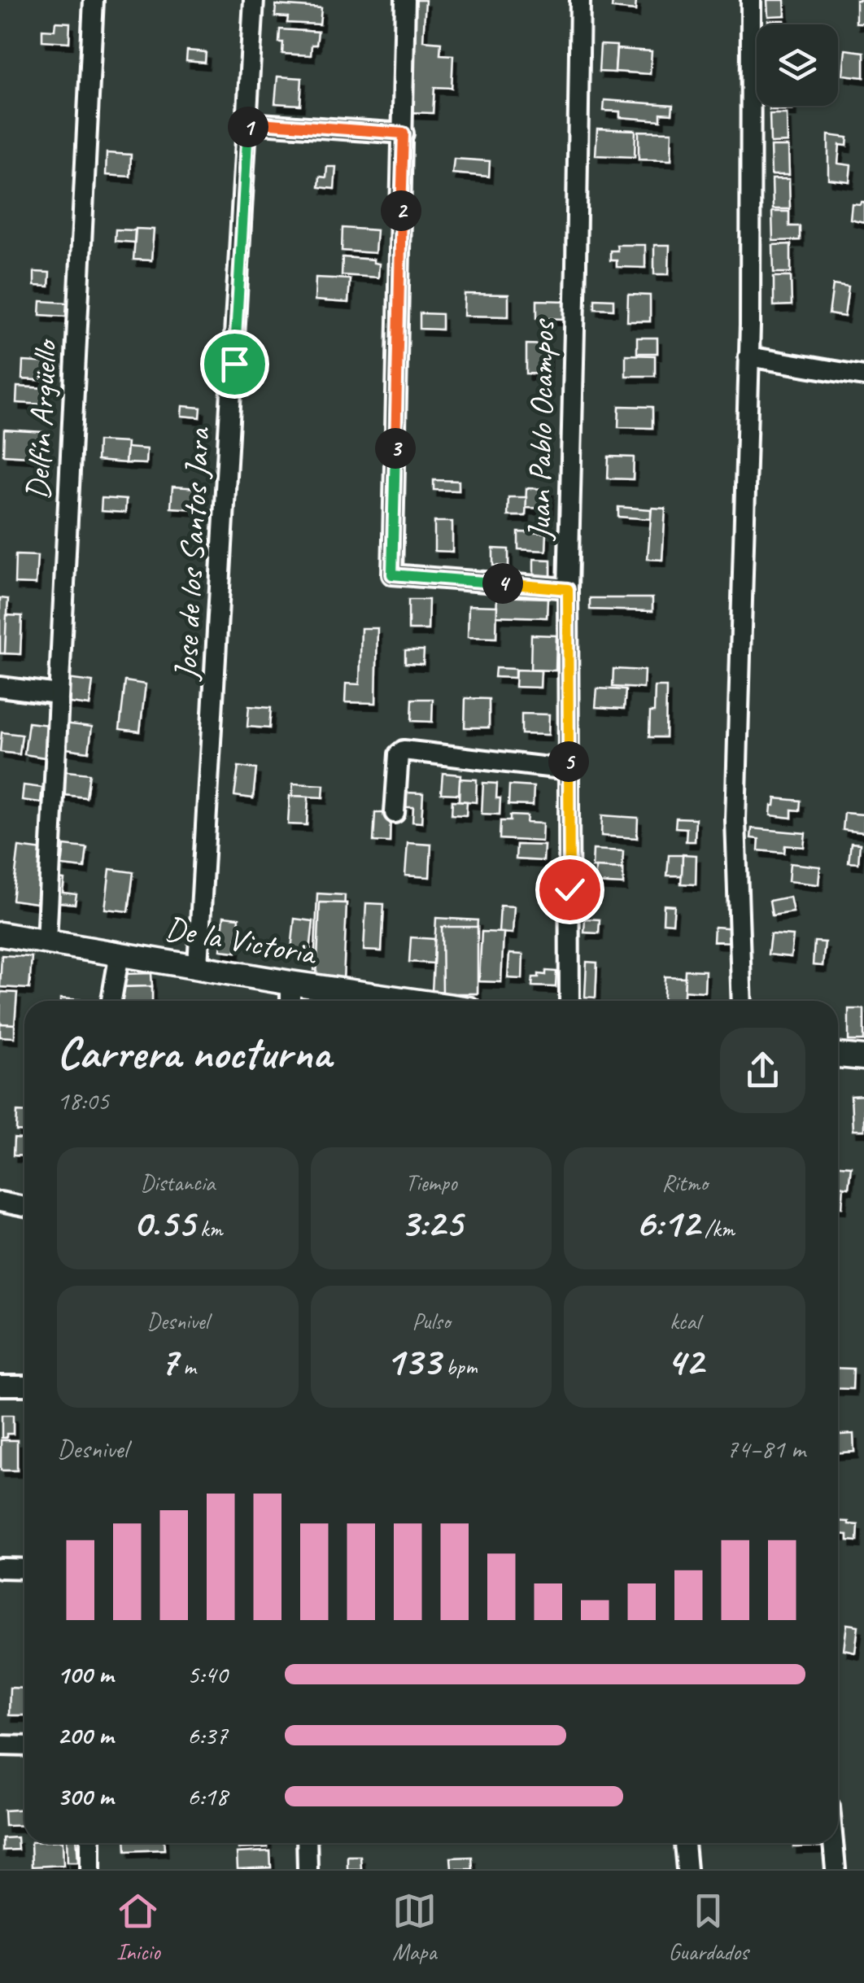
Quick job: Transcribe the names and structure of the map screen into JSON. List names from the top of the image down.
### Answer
{
  "streets": {
    "main road": ["De la Victoria"],
    "street": ["Delfín Argüello", "Juan Pablo Ocampos", "Jose de los Santos Jara"]
  },
  "crossings": [
    ["Delfín Argüello", "De la Victoria"],
    ["Jose de los Santos Jara", "De la Victoria"]
  ],
  "page": {
    "pins": [
      "1",
      "2",
      "3",
      "4",
      "5"
    ],
    "heading": ["Carrera nocturna", "18:05"],
    "stats": [
      ["Distancia", "0.55 km"],
      ["Tiempo", "3:25"],
      ["Ritmo", "6:12 /km"],
      ["Desnivel", "7 m"],
      ["Pulso", "133 bpm"],
      ["kcal", "42"]
    ],
    "chart": ["Desnivel", "74–81 m"],
    "list": [
      {
        "name": "100 m",
        "note": "5:40"
      },
      {
        "name": "200 m",
        "note": "6:37"
      },
      {
        "name": "300 m",
        "note": "6:18"
      }
    ],
    "tabs": ["Inicio", "Mapa", "Guardados"]
  }
}
